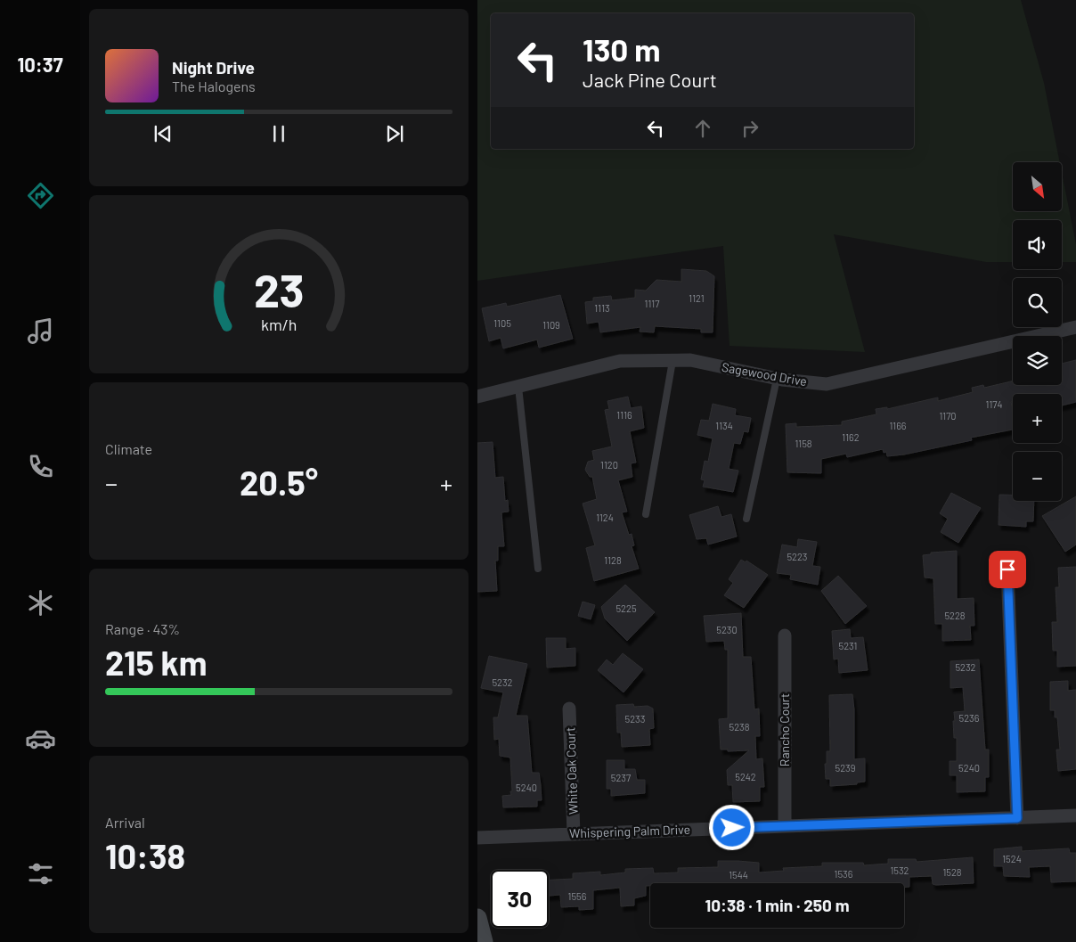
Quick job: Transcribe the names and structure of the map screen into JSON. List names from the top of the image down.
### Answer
{
  "streets": {
    "street": [
      "Sagewood Drive",
      "Rancho Court",
      "White Oak Court",
      "Whispering Palm Drive"
    ]
  },
  "crossings": [
    ["Rancho Court", "Whispering Palm Drive"],
    ["White Oak Court", "Whispering Palm Drive"]
  ],
  "house_numbers": [
    "1121",
    "1117",
    "1113",
    "1105",
    "1109",
    "1174",
    "1116",
    "1170",
    "1134",
    "1166",
    "1162",
    "1158",
    "1120",
    "1124",
    "5223",
    "1128",
    "5225",
    "5228",
    "5230",
    "5231",
    "5232",
    "5232",
    "5236",
    "5233",
    "5238",
    "5239",
    "5240",
    "5242",
    "5237",
    "5240",
    "1524",
    "1532",
    "1528",
    "1536",
    "1544",
    "1556"
  ],
  "north": "bottom right",
  "page": {
    "tabs": "10:37",
    "turn": ["130 m", "Jack Pine Court"],
    "song": ["Night Drive", "The Halogens"],
    "map_buttons": ["+", "−"],
    "tile": [
      "Climate",
      ["Range · 43%", "215 km"],
      ["Arrival", "10:38"]
    ],
    "heat": ["−", "20.5°", "+"],
    "limit": "30",
    "trip": "10:38 · 1 min · 250 m",
    "gauge": ["23", "km/h"]
  }
}
